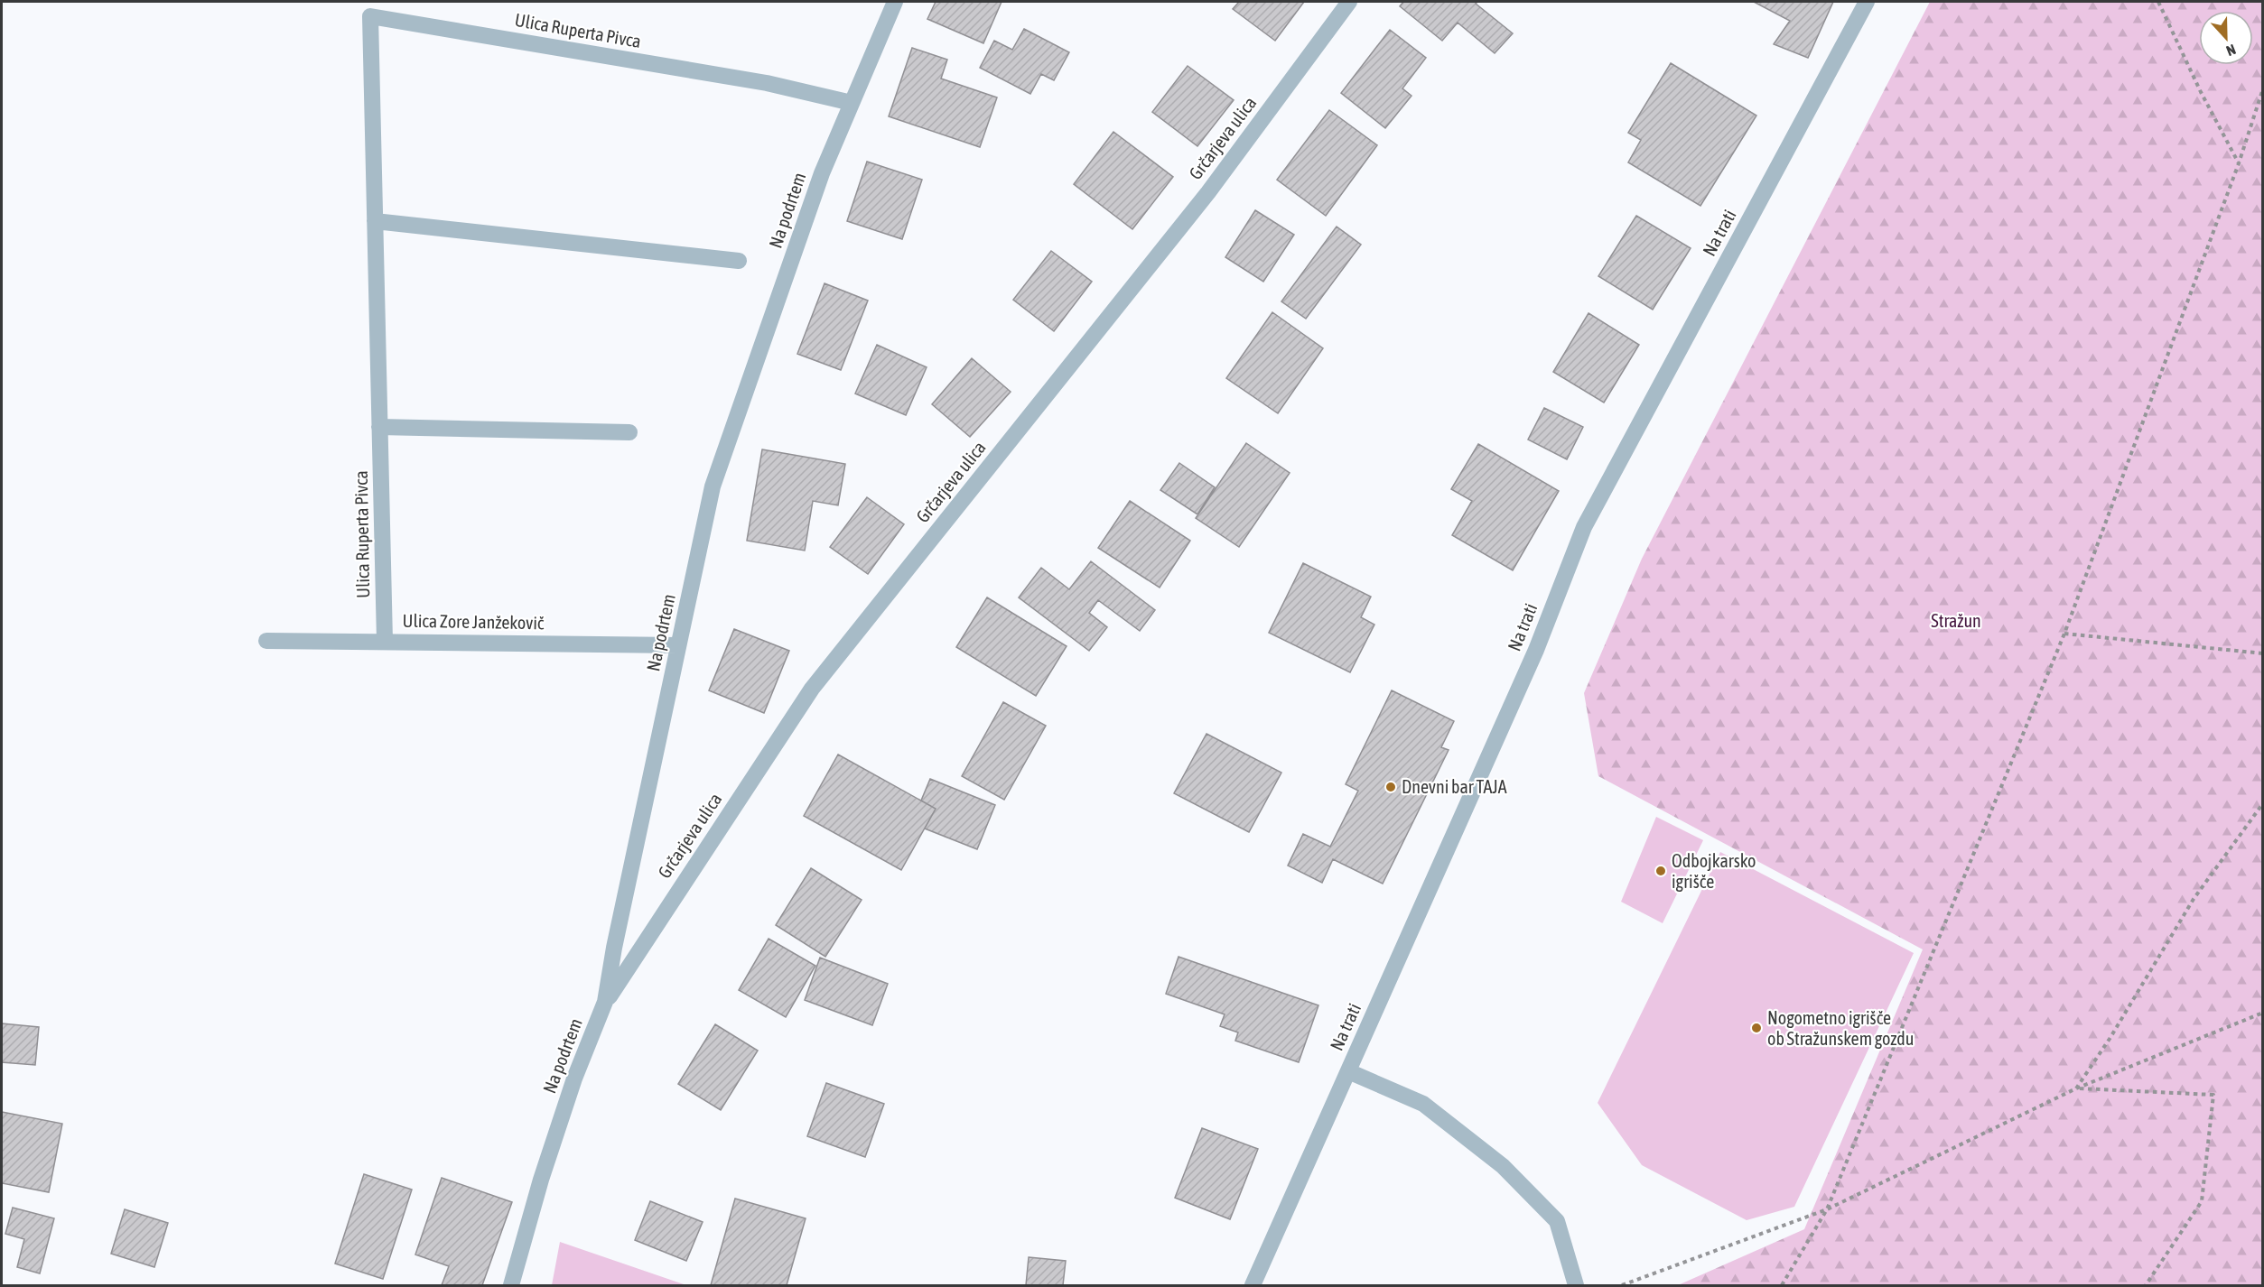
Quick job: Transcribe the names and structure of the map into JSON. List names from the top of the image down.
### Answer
{
  "streets": {
    "street": [
      "Ulica Ruperta Pivca",
      "Grčarjeva ulica",
      "Na podrtem",
      "Na trati",
      "Ulica Zore Janžekovič"
    ]
  },
  "crossings": [
    ["Ulica Ruperta Pivca", "Na podrtem"],
    ["Ulica Ruperta Pivca", "Ulica Zore Janžekovič"],
    ["Grčarjeva ulica", "Na podrtem"],
    ["Na podrtem", "Ulica Zore Janžekovič"]
  ],
  "parks": ["Stražun"],
  "places": ["Dnevni bar TAJA", "Odbojkarsko igrišče", "Nogometno igrišče ob Stražunskem gozdu"],
  "north": "bottom"
}
